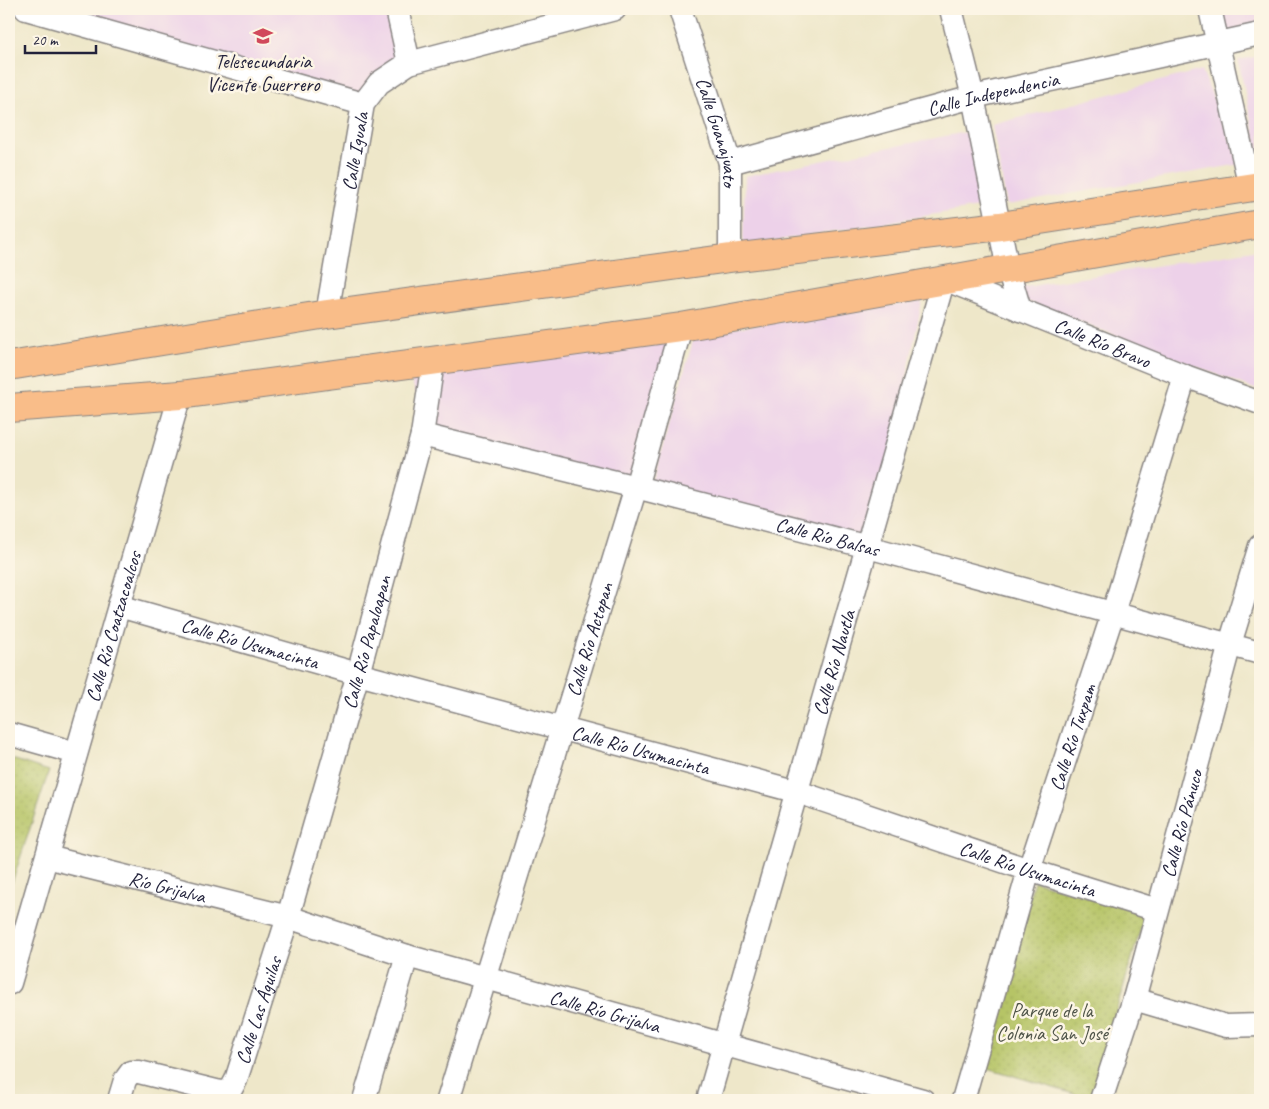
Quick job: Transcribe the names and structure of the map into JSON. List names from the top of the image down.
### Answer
{
  "streets": {
    "street": [
      "Calle Independencia",
      "Calle Guanajuato",
      "Calle Iguala",
      "Calle Río Bravo",
      "Calle Río Balsas",
      "Calle Río Coatzacoalcos",
      "Calle Río Actopan",
      "Calle Río Papaloapan",
      "Calle Río Usumacinta",
      "Calle Río Nautla",
      "Calle Río Tuxpam",
      "Calle Río Pánuco",
      "Río Grijalva",
      "Calle Las Águilas",
      "Calle Río Grijalva"
    ]
  },
  "crossings": [
    ["Calle Independencia", "Calle Guanajuato"],
    ["Calle Río Bravo", "Calle Río Nautla"],
    ["Calle Río Bravo", "Calle Río Tuxpam"],
    ["Calle Río Balsas", "Calle Río Actopan"],
    ["Calle Río Balsas", "Calle Río Papaloapan"],
    ["Calle Río Balsas", "Calle Río Nautla"],
    ["Calle Río Balsas", "Calle Río Tuxpam"],
    ["Calle Río Balsas", "Calle Río Pánuco"],
    ["Calle Río Coatzacoalcos", "Calle Río Usumacinta"],
    ["Calle Río Coatzacoalcos", "Río Grijalva"],
    ["Calle Río Actopan", "Calle Río Usumacinta"],
    ["Calle Río Actopan", "Calle Río Grijalva"],
    ["Calle Río Papaloapan", "Calle Río Usumacinta"],
    ["Calle Río Papaloapan", "Río Grijalva"],
    ["Calle Río Papaloapan", "Calle Las Águilas"],
    ["Calle Río Papaloapan", "Calle Río Grijalva"],
    ["Calle Río Usumacinta", "Calle Río Nautla"],
    ["Calle Río Usumacinta", "Calle Río Tuxpam"],
    ["Calle Río Usumacinta", "Calle Río Pánuco"],
    ["Calle Río Nautla", "Calle Río Grijalva"],
    ["Río Grijalva", "Calle Las Águilas"],
    ["Río Grijalva", "Calle Río Grijalva"],
    ["Calle Las Águilas", "Calle Río Grijalva"]
  ],
  "parks": ["Parque de la Colonia San José"],
  "places": {
    "school or university": ["Telesecundaria Vicente Guerrero"]
  },
  "scale_bar": "20 m"
}
